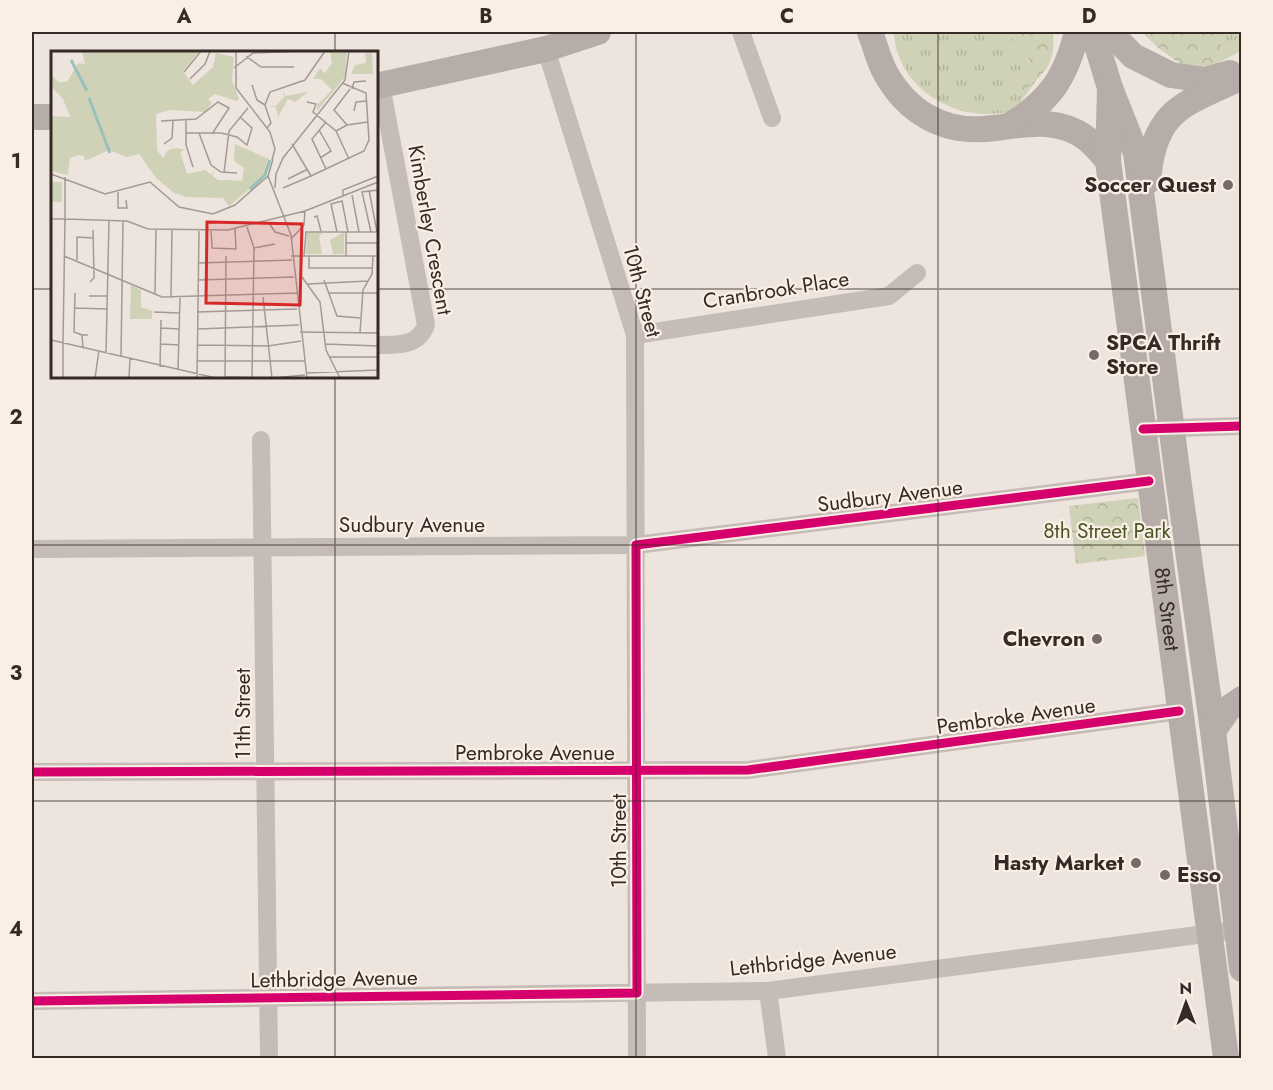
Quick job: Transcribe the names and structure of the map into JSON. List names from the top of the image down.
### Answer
{
  "streets": {
    "main road": ["8th Street"],
    "street": [
      "Kimberley Crescent",
      "Cranbrook Place",
      "10th Street",
      "Sudbury Avenue",
      "11th Street",
      "Pembroke Avenue",
      "Lethbridge Avenue"
    ]
  },
  "crossings": [
    ["Cranbrook Place", "10th Street"],
    ["10th Street", "Sudbury Avenue"],
    ["10th Street", "Pembroke Avenue"],
    ["10th Street", "Lethbridge Avenue"],
    ["Sudbury Avenue", "8th Street"],
    ["Sudbury Avenue", "11th Street"],
    ["8th Street", "Pembroke Avenue"],
    ["8th Street", "Lethbridge Avenue"],
    ["11th Street", "Pembroke Avenue"],
    ["11th Street", "Lethbridge Avenue"]
  ],
  "parks": ["8th Street Park"],
  "places": [
    "Soccer Quest",
    "SPCA Thrift Store",
    "Chevron",
    "Hasty Market",
    "Esso"
  ],
  "north": "top",
  "grid": {
    "columns": [
      "A",
      "B",
      "C",
      "D"
    ],
    "rows": [
      "1",
      "2",
      "3",
      "4"
    ]
  }
}
